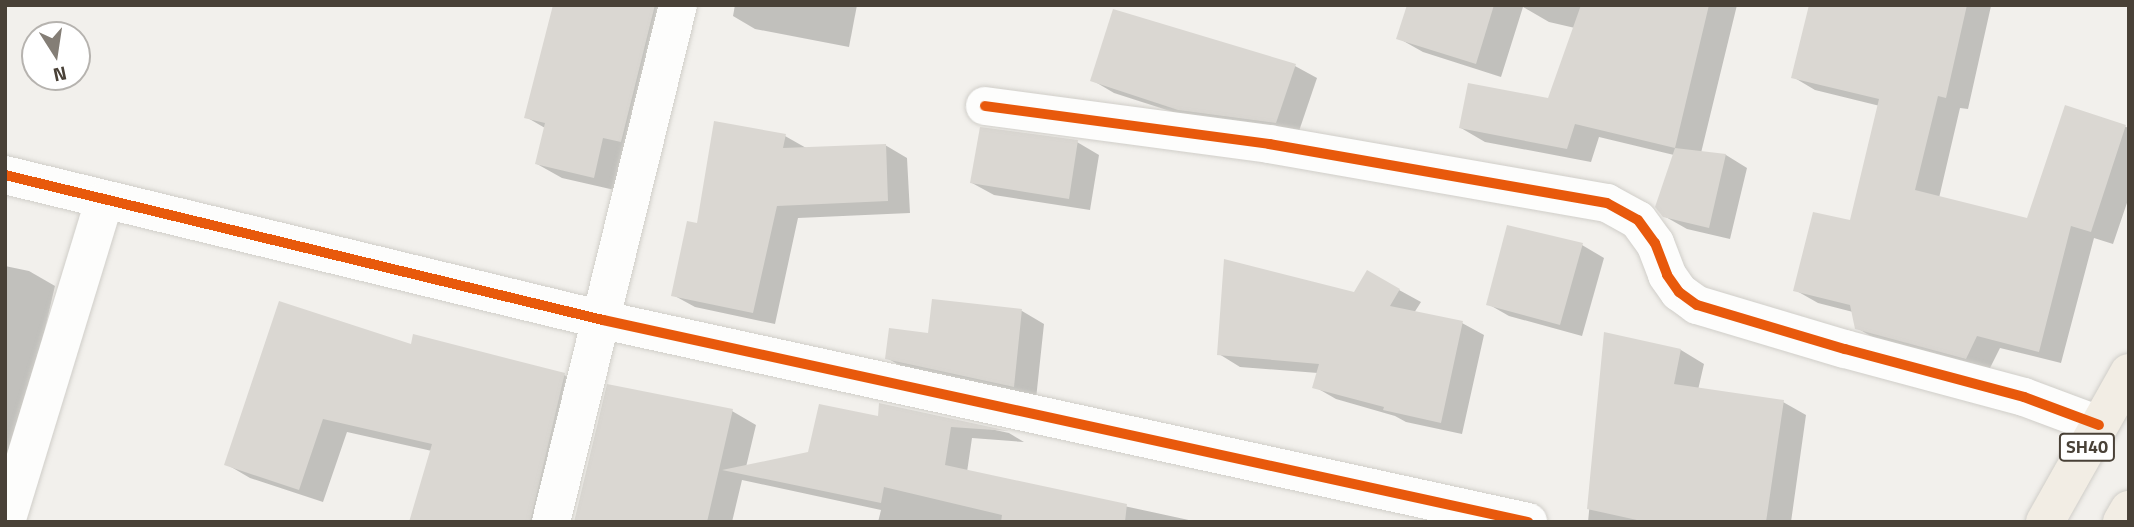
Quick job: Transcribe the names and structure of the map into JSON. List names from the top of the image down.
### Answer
{
  "streets": {
    "main road": ["SH40"]
  },
  "north": "bottom"
}
